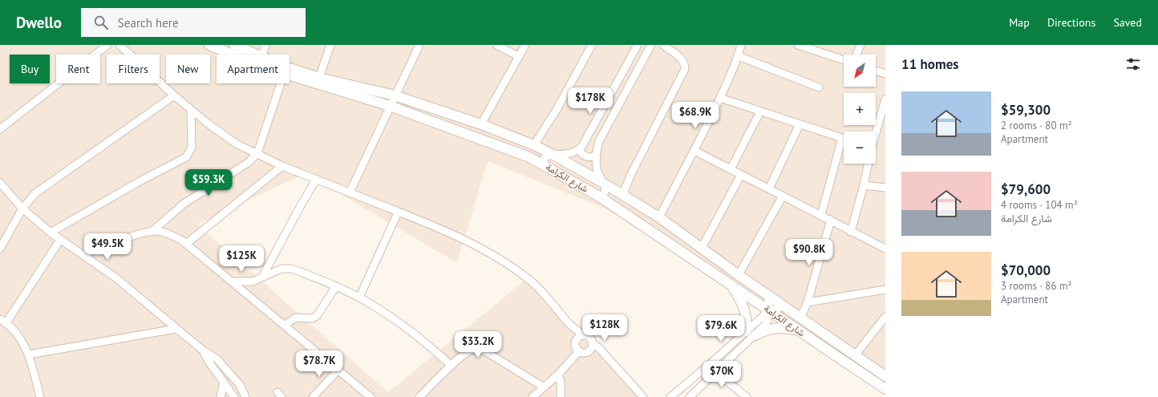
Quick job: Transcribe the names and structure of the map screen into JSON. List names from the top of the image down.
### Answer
{
  "streets": {
    "street": ["شارع الكرامة"]
  },
  "north": "bottom left",
  "page": {
    "header": "Dwello",
    "search": "Search here",
    "nav": ["Map", "Directions", "Saved"],
    "heading": "11 homes",
    "map_buttons": ["+", "−"],
    "chip": [
      "Buy",
      "Rent",
      "Filters",
      "New",
      "Apartment"
    ],
    "list": [
      {
        "name": "$59,300",
        "note": "2 rooms · 80 m² · Apartment"
      },
      {
        "name": "$79,600",
        "note": "4 rooms · 104 m² · شارع الكرامة"
      },
      {
        "name": "$70,000",
        "note": "3 rooms · 86 m² · Apartment"
      }
    ],
    "price": [
      "$178K",
      "$68.9K",
      "$59.3K",
      "$49.5K",
      "$90.8K",
      "$125K",
      "$128K",
      "$79.6K",
      "$33.2K",
      "$78.7K",
      "$70K"
    ]
  }
}
